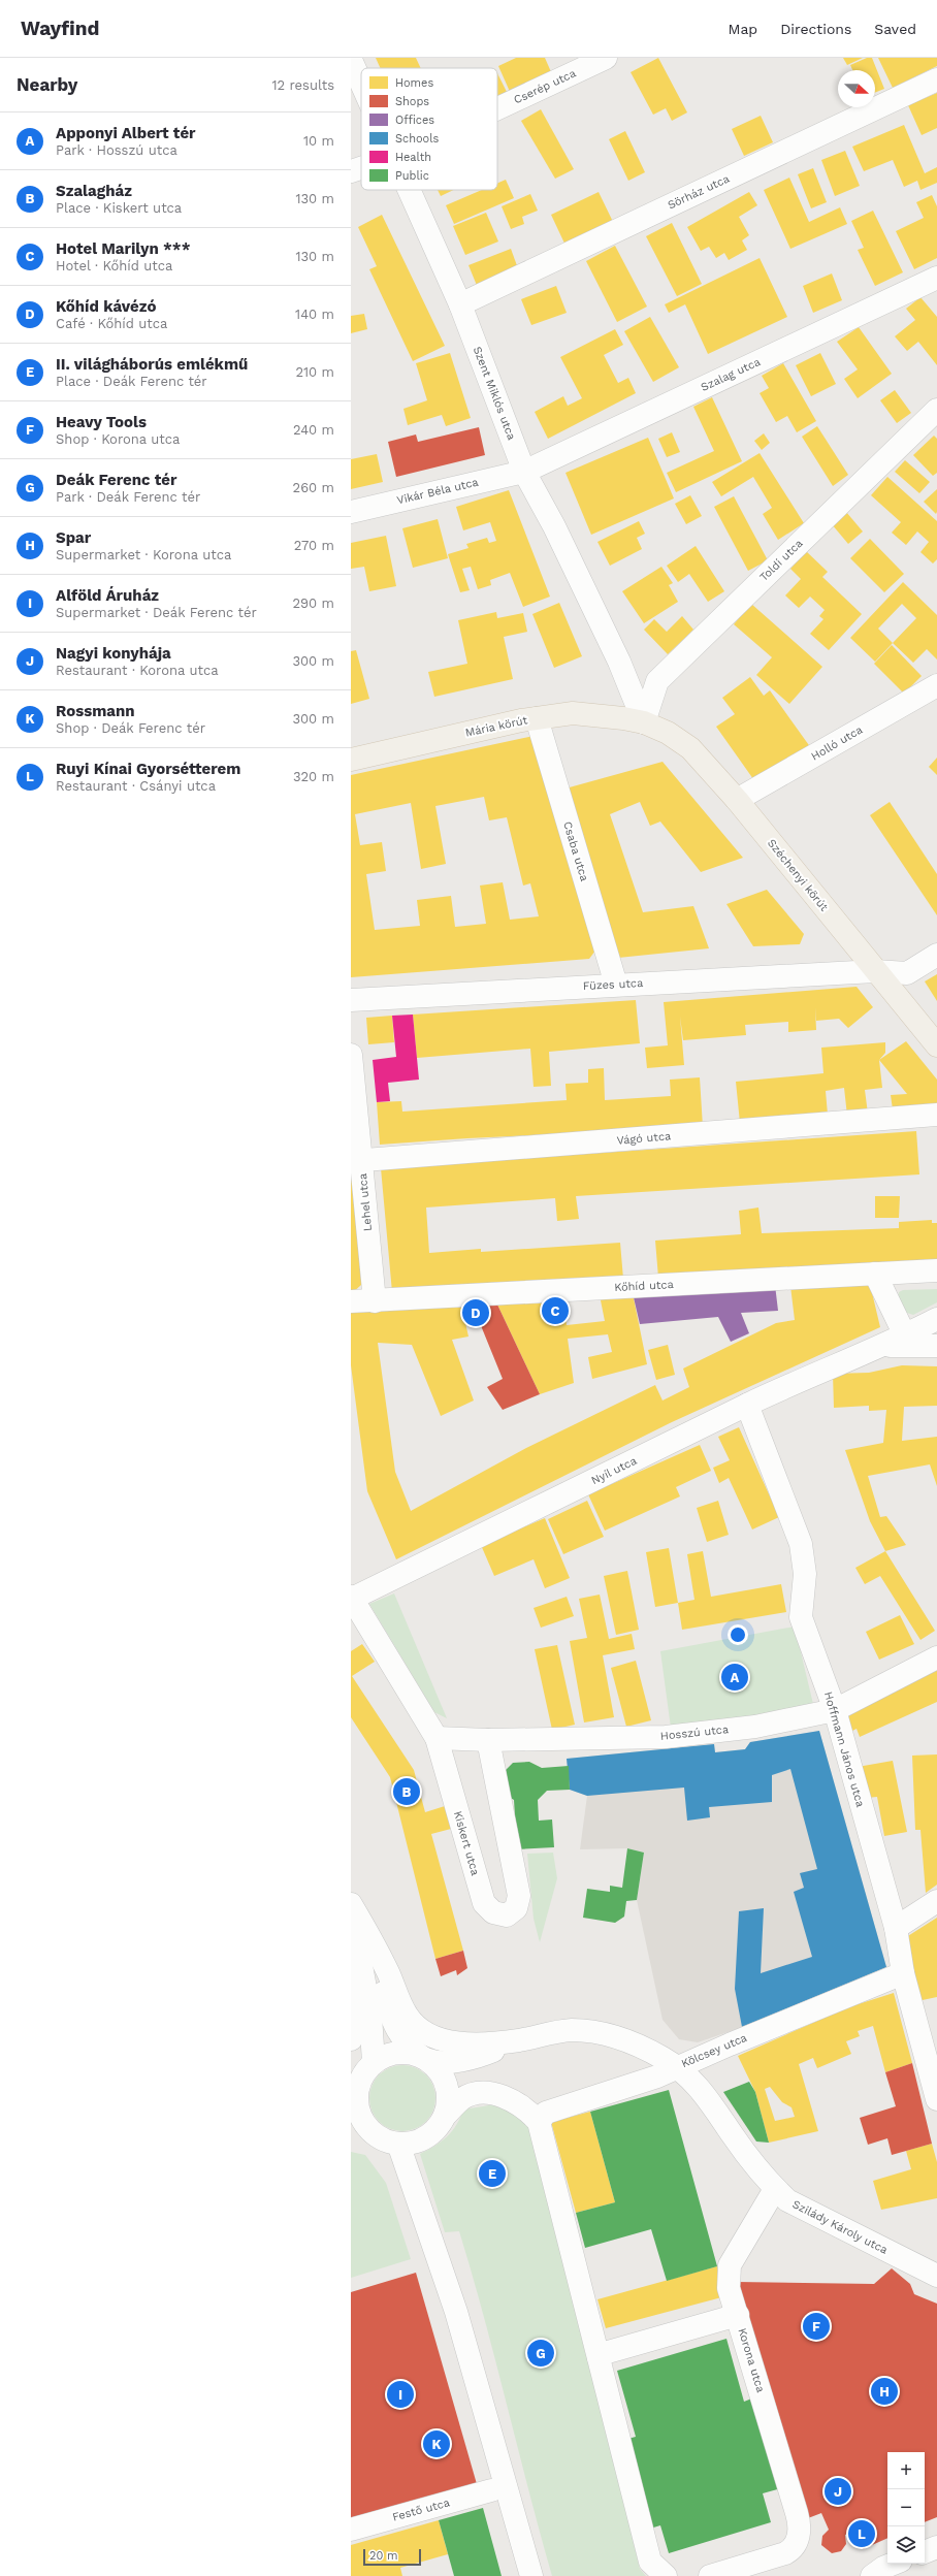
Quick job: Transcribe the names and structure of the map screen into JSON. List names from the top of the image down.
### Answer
{
  "streets": {
    "main road": ["Mária körút", "Széchenyi körút"],
    "street": [
      "Cserép utca",
      "Sörház utca",
      "Szalag utca",
      "Szent Miklós utca",
      "Vikár Béla utca",
      "Toldi utca",
      "Holló utca",
      "Csaba utca",
      "Füzes utca",
      "Vágó utca",
      "Lehel utca",
      "Kőhíd utca",
      "Nyíl utca",
      "Hosszú utca",
      "Hoffmann János utca",
      "Kiskert utca",
      "Kölcsey utca",
      "Szilády Károly utca",
      "Korona utca",
      "Festő utca"
    ]
  },
  "crossings": [
    ["Sörház utca", "Szent Miklós utca"],
    ["Szalag utca", "Szent Miklós utca"],
    ["Szalag utca", "Vikár Béla utca"],
    ["Szent Miklós utca", "Vikár Béla utca"],
    ["Szent Miklós utca", "Toldi utca"],
    ["Szent Miklós utca", "Mária körút"],
    ["Szent Miklós utca", "Széchenyi körút"],
    ["Toldi utca", "Mária körút"],
    ["Toldi utca", "Széchenyi körút"],
    ["Mária körút", "Csaba utca"],
    ["Mária körút", "Széchenyi körút"],
    ["Holló utca", "Széchenyi körút"],
    ["Csaba utca", "Füzes utca"],
    ["Széchenyi körút", "Füzes utca"],
    ["Vágó utca", "Lehel utca"],
    ["Lehel utca", "Kőhíd utca"],
    ["Nyíl utca", "Hoffmann János utca"],
    ["Nyíl utca", "Kiskert utca"],
    ["Hosszú utca", "Hoffmann János utca"],
    ["Hosszú utca", "Kiskert utca"],
    ["Hoffmann János utca", "Kölcsey utca"],
    ["Kölcsey utca", "Szilády Károly utca"],
    ["Szilády Károly utca", "Korona utca"]
  ],
  "legend": [
    "Homes",
    "Shops",
    "Offices",
    "Schools",
    "Health",
    "Public"
  ],
  "scale_bar": "20 m",
  "north": "right",
  "page": {
    "header": "Wayfind",
    "nav": ["Map", "Directions", "Saved"],
    "heading": ["Nearby", "12 results"],
    "list": [
      {
        "mark": "A",
        "name": "Apponyi Albert tér",
        "note": "Park · Hosszú utca",
        "value": "10 m"
      },
      {
        "mark": "B",
        "name": "Szalagház",
        "note": "Place · Kiskert utca",
        "value": "130 m"
      },
      {
        "mark": "C",
        "name": "Hotel Marilyn ***",
        "note": "Hotel · Kőhíd utca",
        "value": "130 m"
      },
      {
        "mark": "D",
        "name": "Kőhíd kávézó",
        "note": "Café · Kőhíd utca",
        "value": "140 m"
      },
      {
        "mark": "E",
        "name": "II. világháborús emlékmű",
        "note": "Place · Deák Ferenc tér",
        "value": "210 m"
      },
      {
        "mark": "F",
        "name": "Heavy Tools",
        "note": "Shop · Korona utca",
        "value": "240 m"
      },
      {
        "mark": "G",
        "name": "Deák Ferenc tér",
        "note": "Park · Deák Ferenc tér",
        "value": "260 m"
      },
      {
        "mark": "H",
        "name": "Spar",
        "note": "Supermarket · Korona utca",
        "value": "270 m"
      },
      {
        "mark": "I",
        "name": "Alföld Áruház",
        "note": "Supermarket · Deák Ferenc tér",
        "value": "290 m"
      },
      {
        "mark": "J",
        "name": "Nagyi konyhája",
        "note": "Restaurant · Korona utca",
        "value": "300 m"
      },
      {
        "mark": "K",
        "name": "Rossmann",
        "note": "Shop · Deák Ferenc tér",
        "value": "300 m"
      },
      {
        "mark": "L",
        "name": "Ruyi Kínai Gyorsétterem",
        "note": "Restaurant · Csányi utca",
        "value": "320 m"
      }
    ],
    "pins": [
      "C",
      "D",
      "A",
      "B",
      "E",
      "F",
      "G",
      "H",
      "I",
      "K",
      "J",
      "L"
    ],
    "map_buttons": ["+", "−"],
    "scale": "20 m"
  }
}
